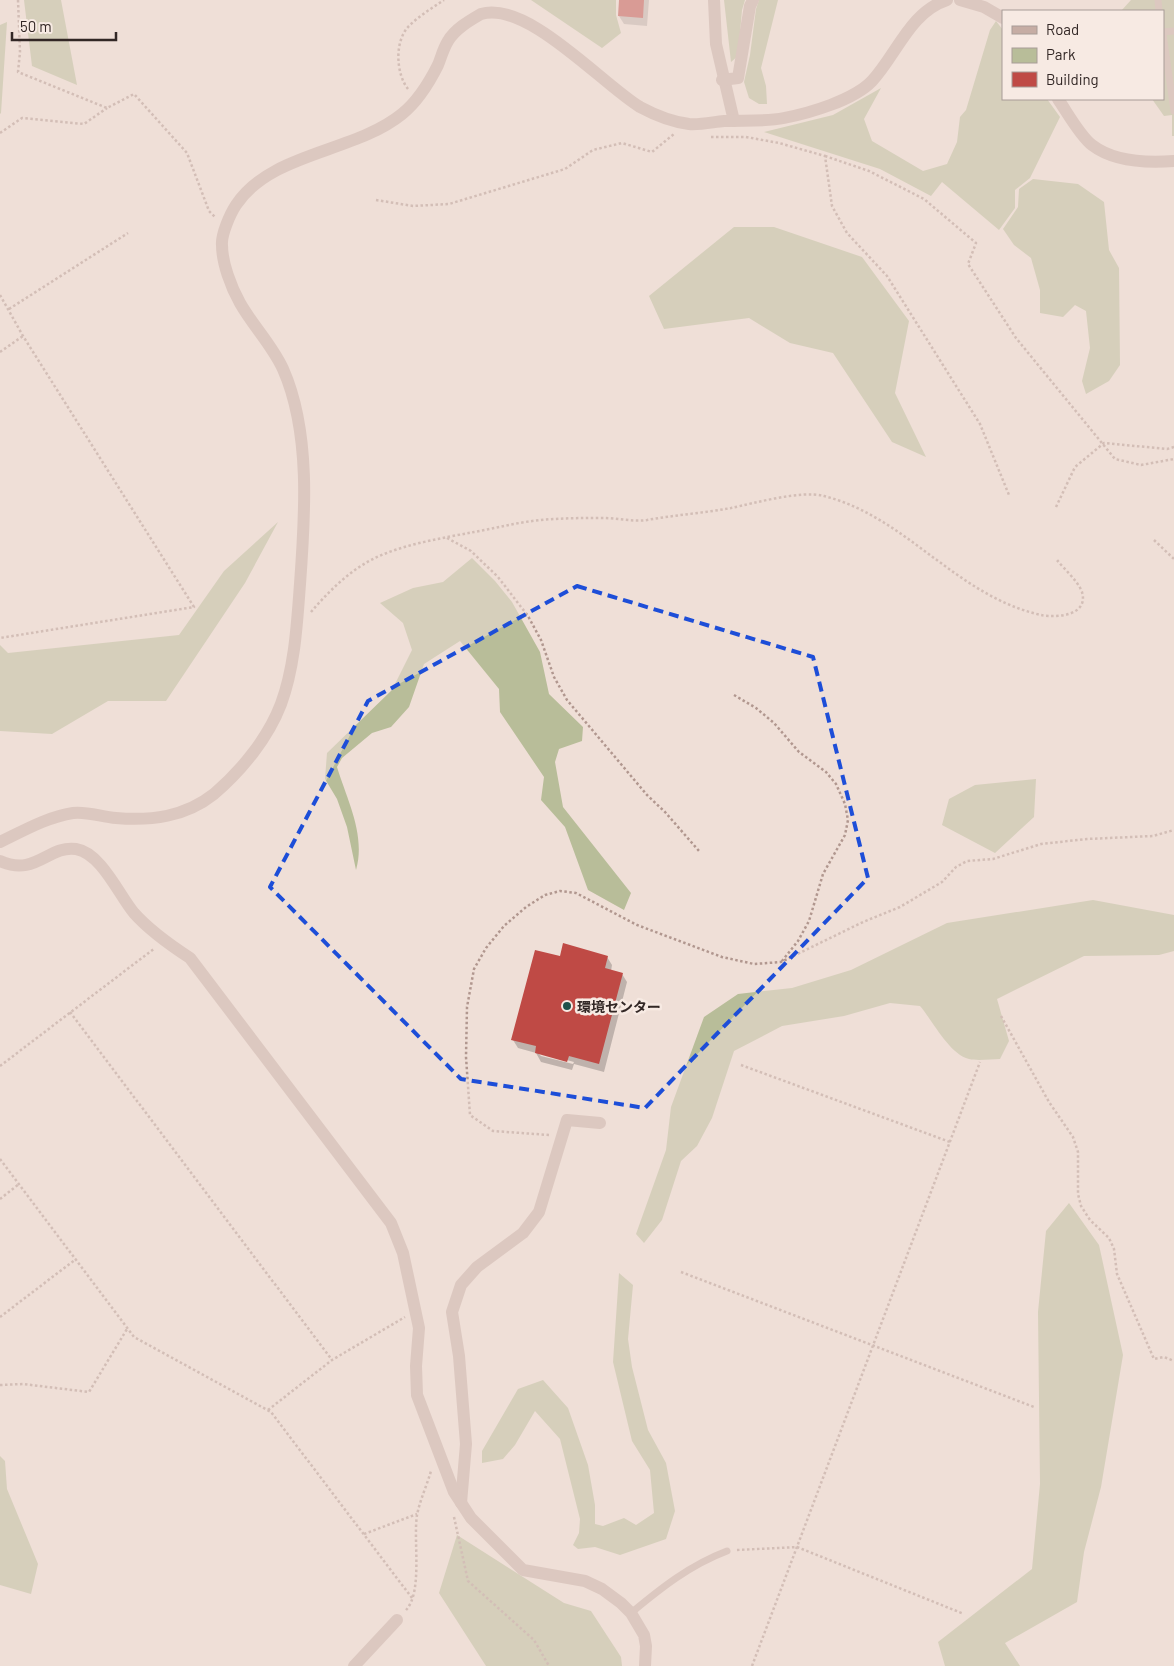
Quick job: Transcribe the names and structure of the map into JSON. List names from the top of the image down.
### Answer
{
  "places": ["環境センター"],
  "legend": ["Road", "Park", "Building"],
  "scale_bar": "50 m"
}
